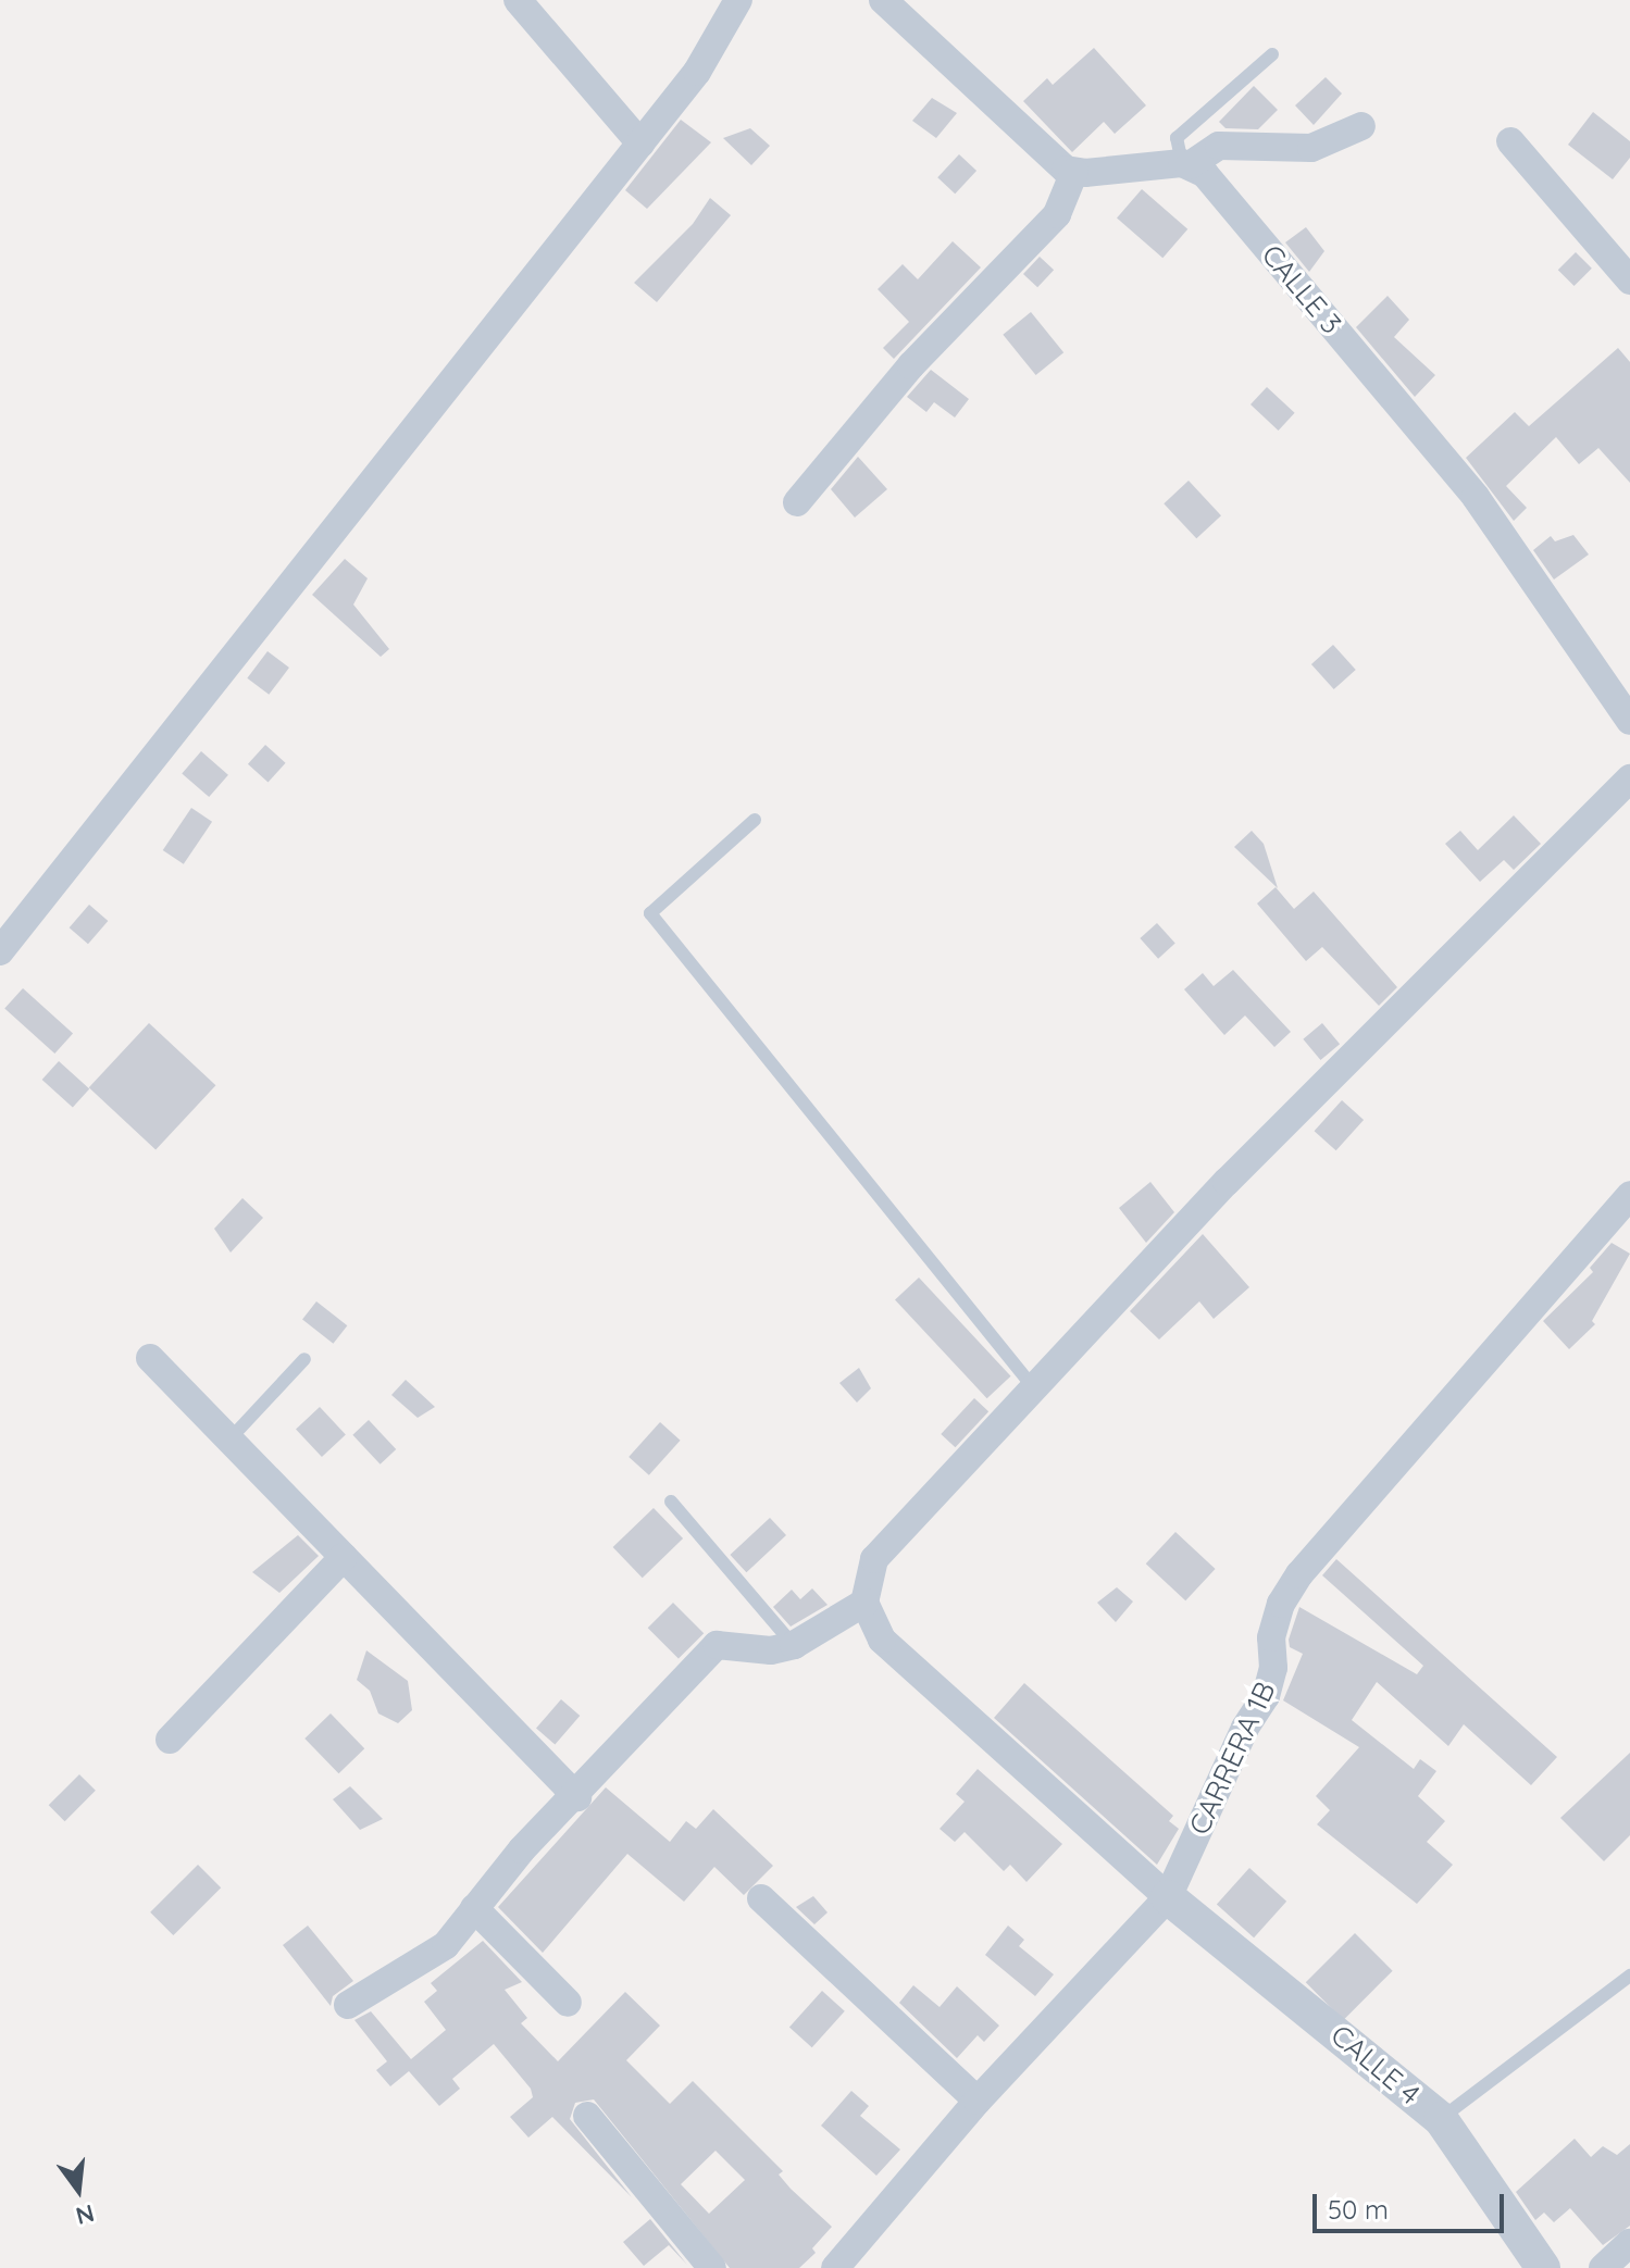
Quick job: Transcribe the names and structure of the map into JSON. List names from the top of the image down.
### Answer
{
  "streets": {
    "street": ["CALLE 3", "CARRERA 1B", "CALLE 4"]
  },
  "crossings": [
    ["CARRERA 1B", "CALLE 4"]
  ],
  "scale_bar": "50 m",
  "north": "bottom"
}
